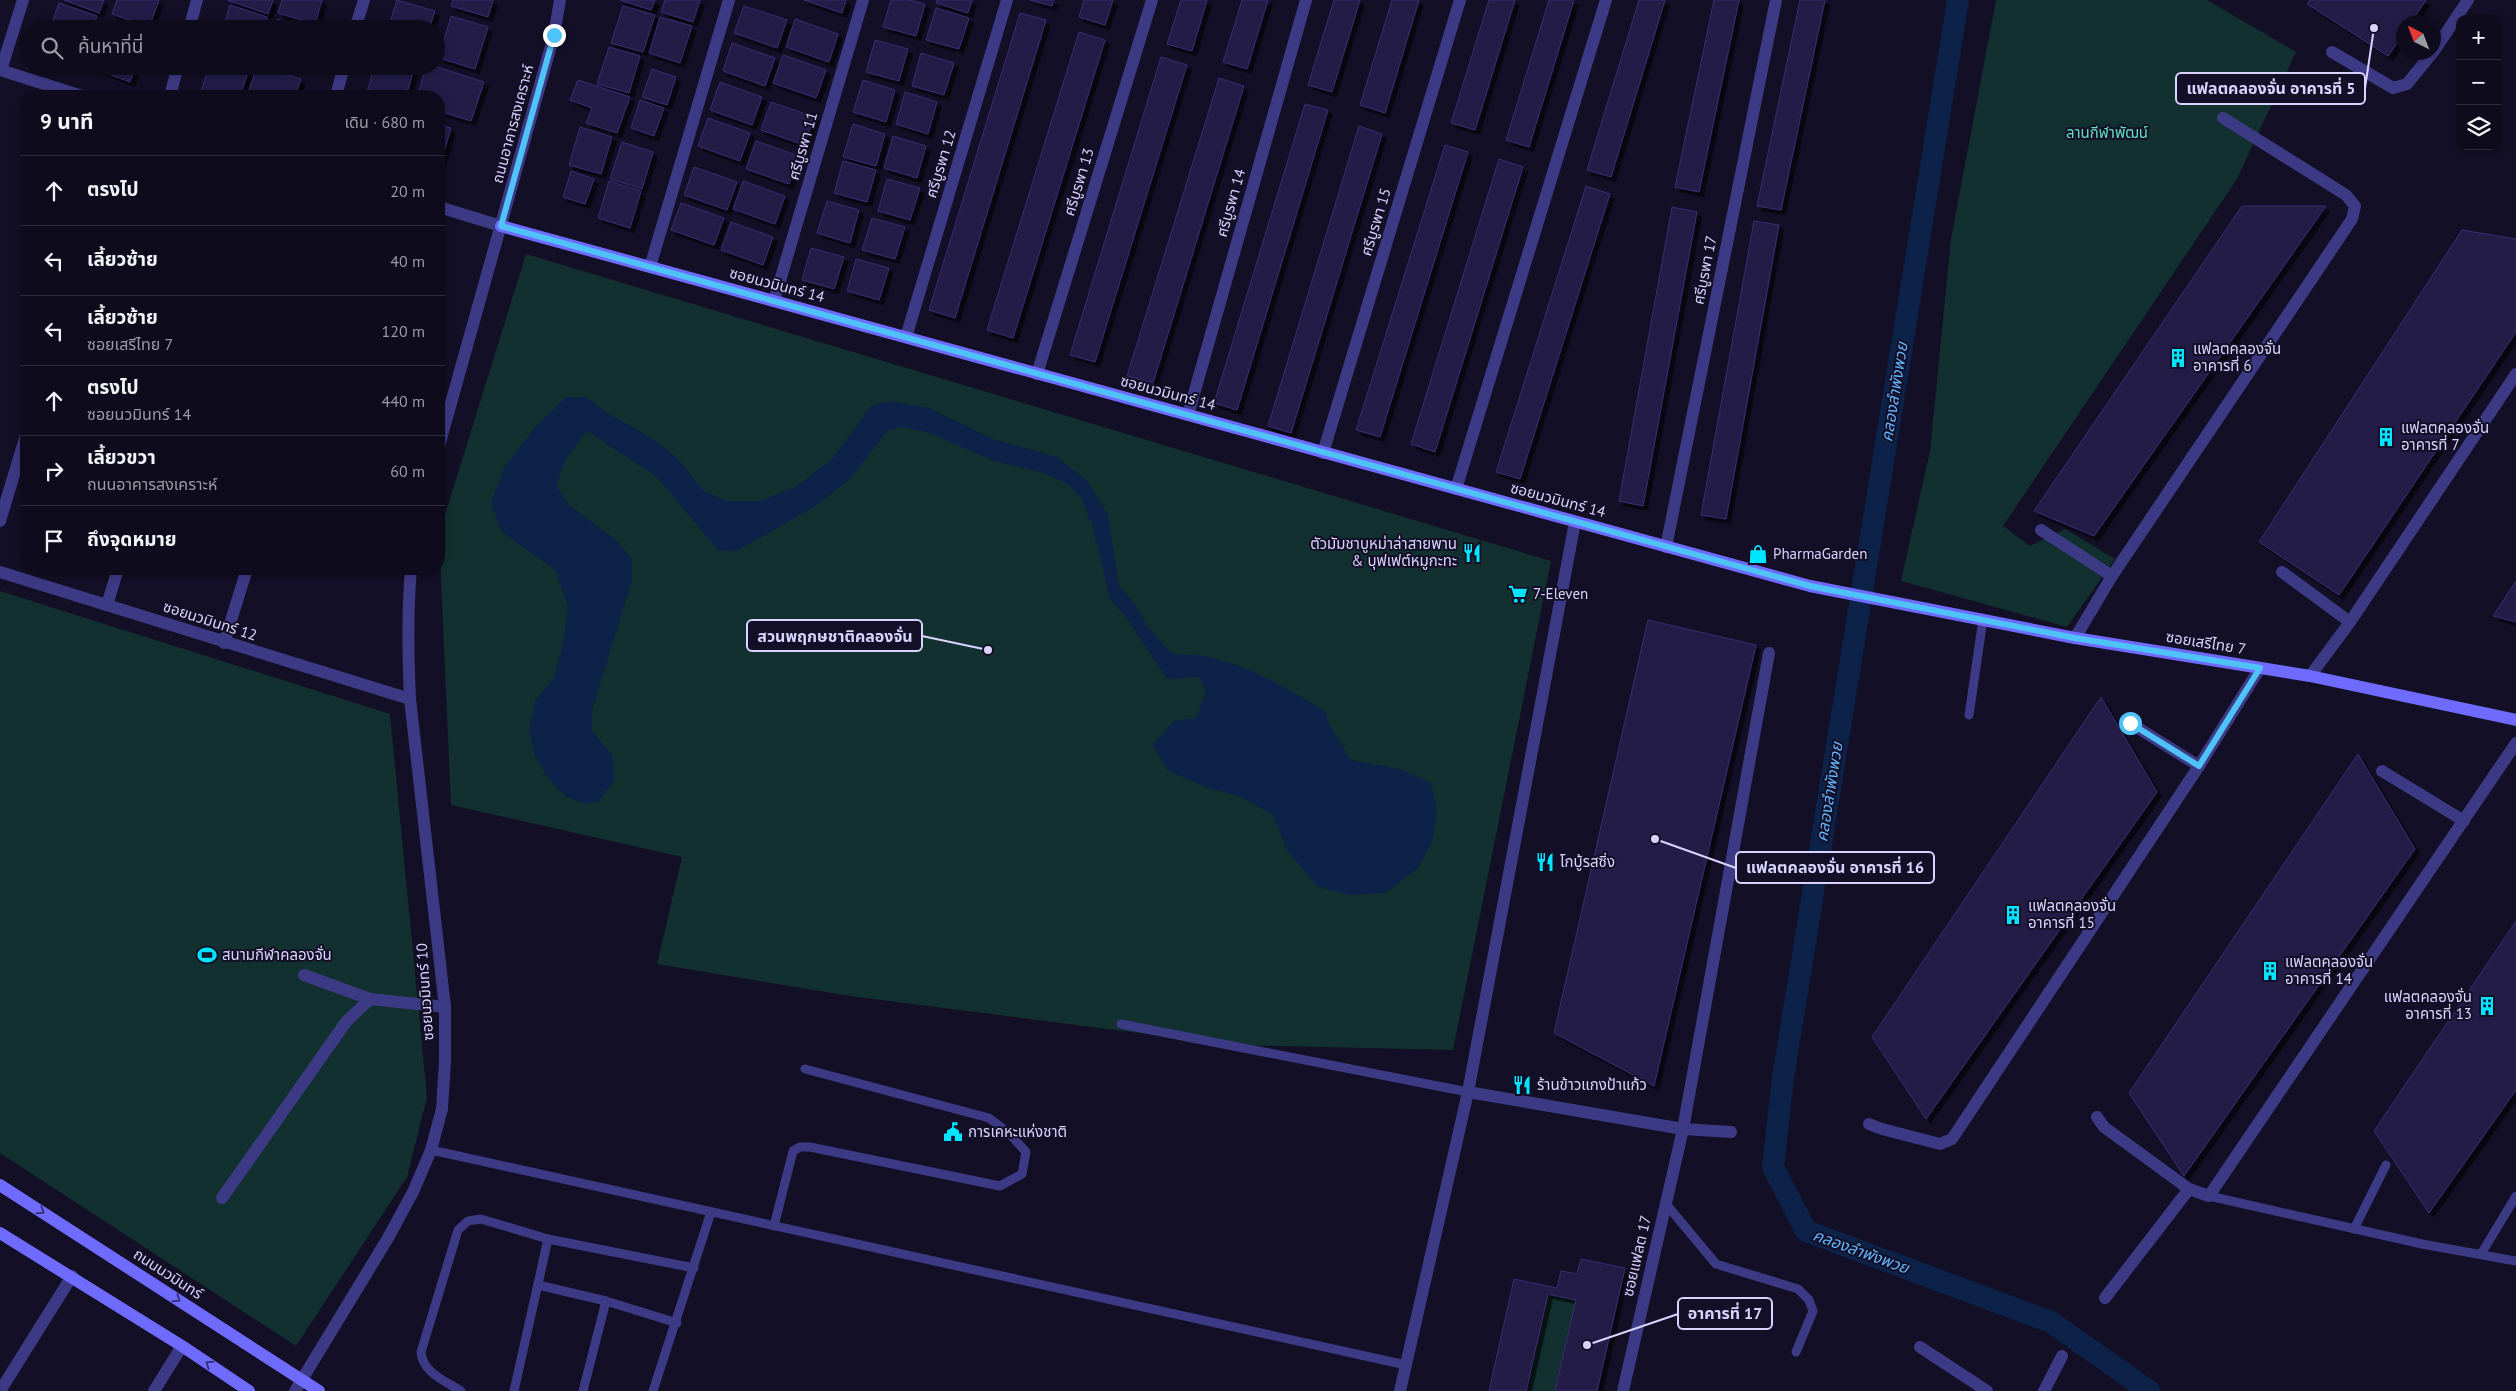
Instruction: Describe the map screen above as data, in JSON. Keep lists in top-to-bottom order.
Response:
{
  "streets": {
    "street": [
      "ถนนอาคารสงเคราะห์",
      "ศรีบูรพา 11",
      "ศรีบูรพา 12",
      "ศรีบูรพา 13",
      "ศรีบูรพา 14",
      "ศรีบูรพา 15",
      "ศรีบูรพา 17",
      "ซอยนวมินทร์ 14",
      "ซอยนวมินทร์ 12",
      "ซอยเสรีไทย 7",
      "ซอยนวมินทร์ 10",
      "ซอยแฟลต 17",
      "ถนนนวมินทร์"
    ]
  },
  "crossings": [
    ["ถนนอาคารสงเคราะห์", "ซอยนวมินทร์ 14"],
    ["ศรีบูรพา 11", "ซอยนวมินทร์ 14"],
    ["ศรีบูรพา 12", "ซอยนวมินทร์ 14"],
    ["ศรีบูรพา 13", "ซอยนวมินทร์ 14"],
    ["ศรีบูรพา 14", "ซอยนวมินทร์ 14"],
    ["ศรีบูรพา 15", "ซอยนวมินทร์ 14"],
    ["ศรีบูรพา 17", "ซอยนวมินทร์ 14"],
    ["ซอยนวมินทร์ 14", "ซอยเสรีไทย 7"],
    ["ซอยนวมินทร์ 12", "ซอยนวมินทร์ 10"],
    ["ซอยนวมินทร์ 10", "ถนนนวมินทร์"]
  ],
  "water": ["คลองลำพังพวย"],
  "parks": ["ลานกีฬาพัฒน์"],
  "places": {
    "other": [
      "แฟลตคลองจั่น อาคารที่ 5",
      "สวนพฤกษชาติคลองจั่น",
      "แฟลตคลองจั่น อาคารที่ 16",
      "อาคารที่ 17"
    ],
    "building": [
      "แฟลตคลองจั่น อาคารที่ 6",
      "แฟลตคลองจั่น อาคารที่ 7",
      "แฟลตคลองจั่น อาคารที่ 15",
      "แฟลตคลองจั่น อาคารที่ 14",
      "แฟลตคลองจั่น อาคารที่ 13"
    ],
    "restaurant": ["ตัวมัมชาบูหม่าล่าสายพาน & บุฟเฟต์หมูกะทะ", "โกบู้รสซิ่ง", "ร้านข้าวแกงป้าแก้ว"],
    "shop": ["PharmaGarden"],
    "supermarket": ["7-Eleven"],
    "sports": ["สนามกีฬาคลองจั่น"],
    "public building": ["การเคหะแห่งชาติ"]
  },
  "north": "top left",
  "page": {
    "map_buttons": ["+", "−"],
    "search": "ค้นหาที่นี่",
    "heading": ["9 นาที", "เดิน · 680 m"],
    "list": [
      ["ตรงไป", "20 m"],
      ["เลี้ยวซ้าย", "40 m"],
      ["เลี้ยวซ้าย", "ซอยเสรีไทย 7", "120 m"],
      ["ตรงไป", "ซอยนวมินทร์ 14", "440 m"],
      ["เลี้ยวขวา", "ถนนอาคารสงเคราะห์", "60 m"],
      "ถึงจุดหมาย"
    ]
  }
}
